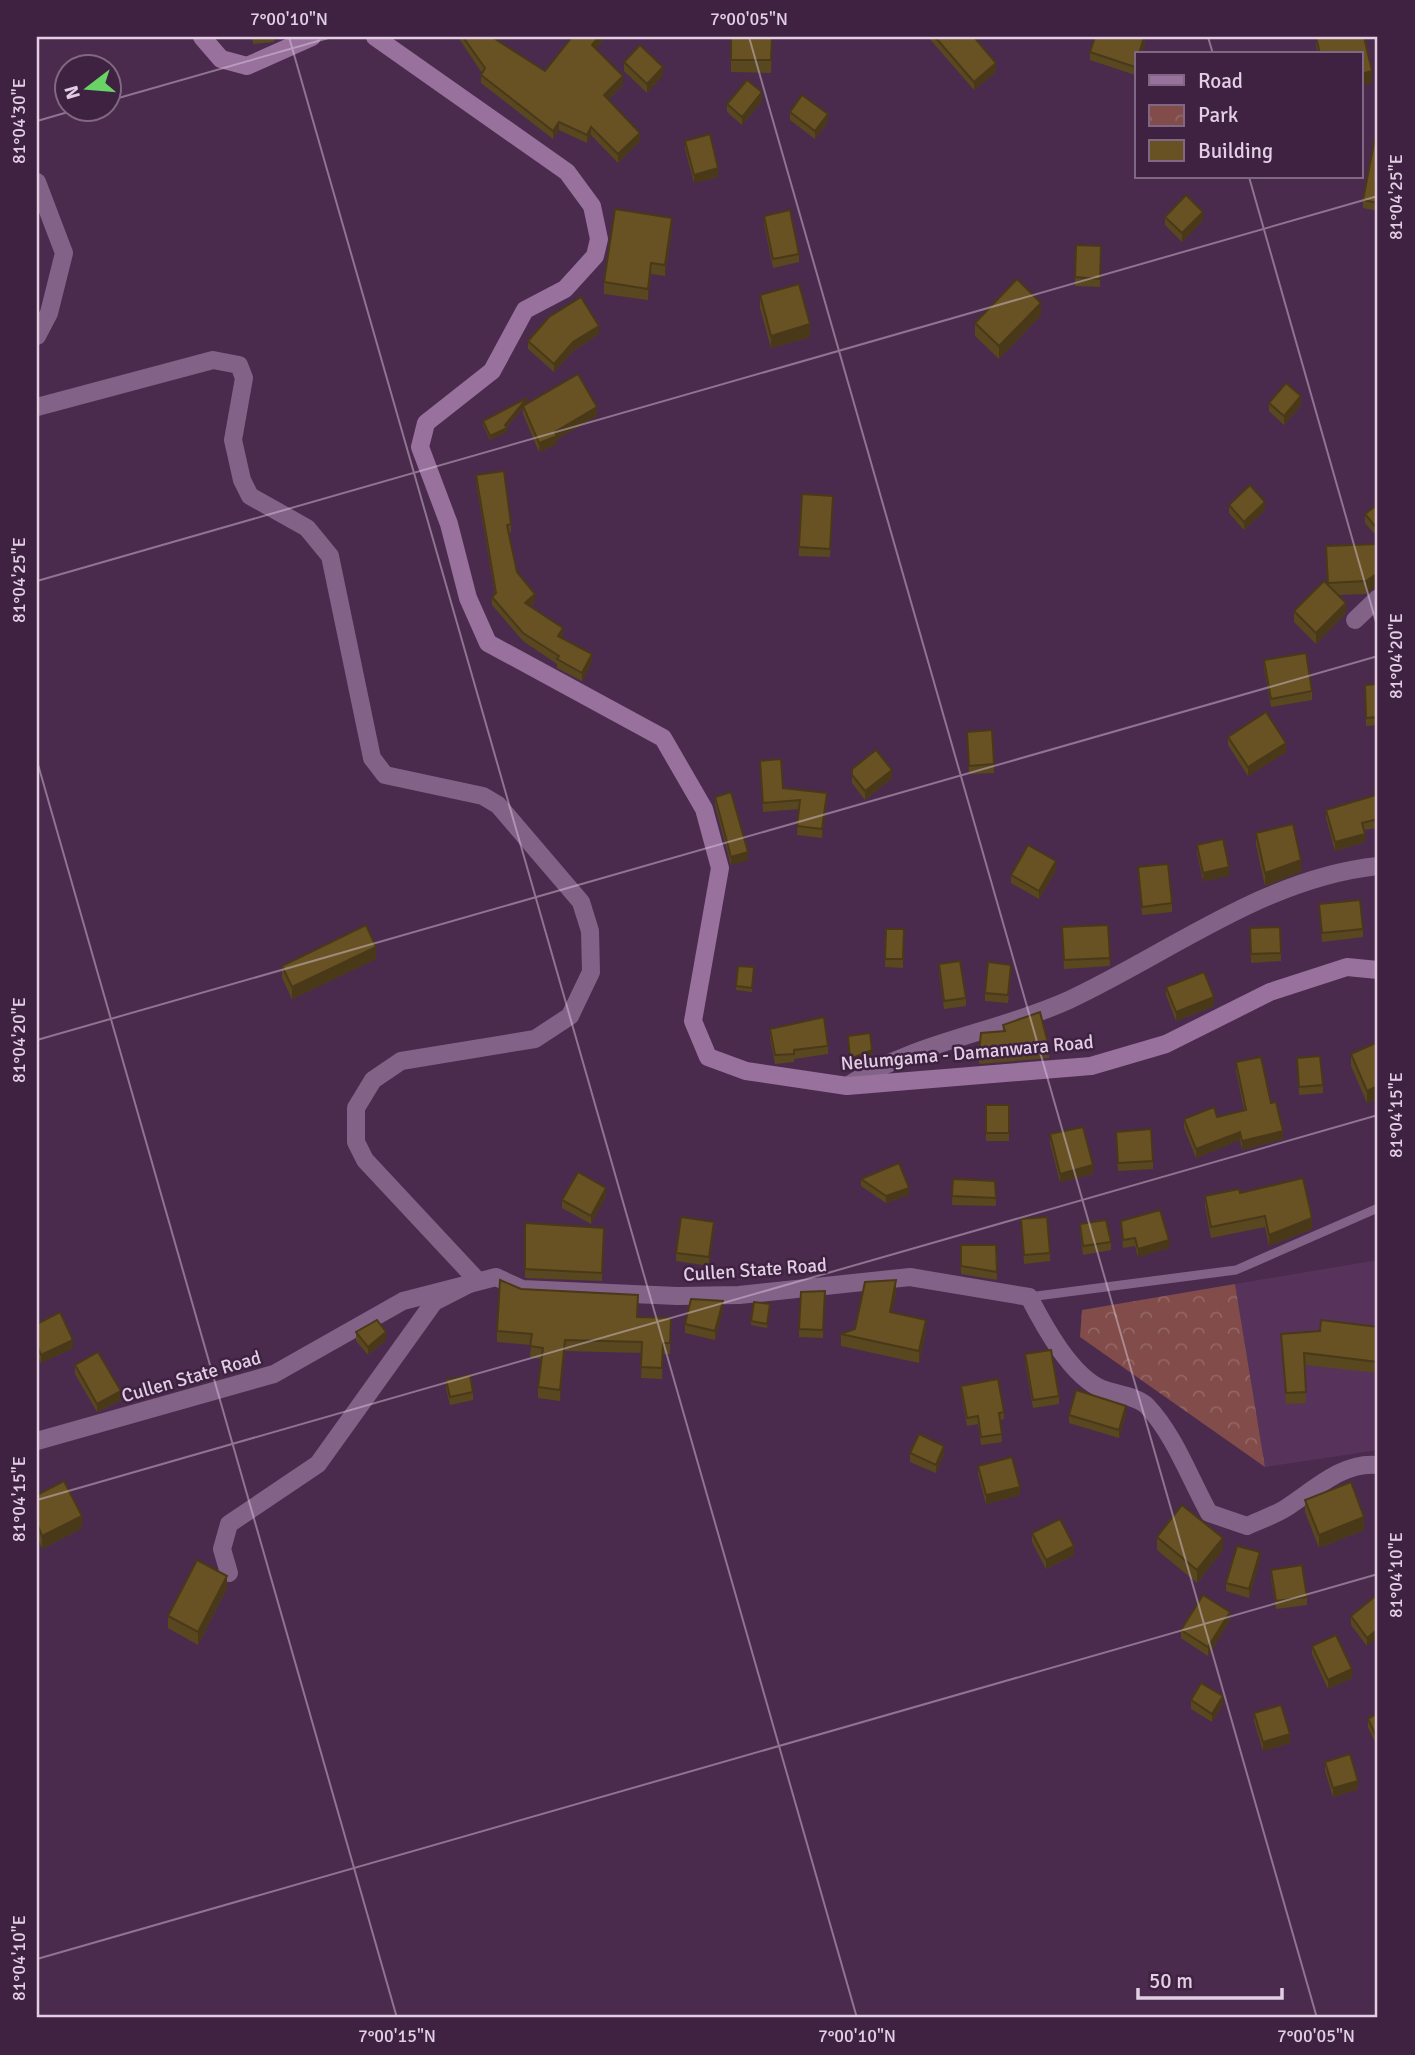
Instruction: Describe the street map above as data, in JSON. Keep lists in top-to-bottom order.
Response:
{
  "streets": {
    "street": ["Nelumgama - Damanwara Road", "Cullen State Road"]
  },
  "legend": ["Road", "Park", "Building"],
  "scale_bar": "50 m",
  "north": "left",
  "coordinates": [
    "7°00'10\"N",
    "7°00'05\"N",
    "81°04'30\"E",
    "81°04'25\"E",
    "81°04'20\"E",
    "81°04'15\"E",
    "81°04'10\"E",
    "7°00'15\"N"
  ]
}
